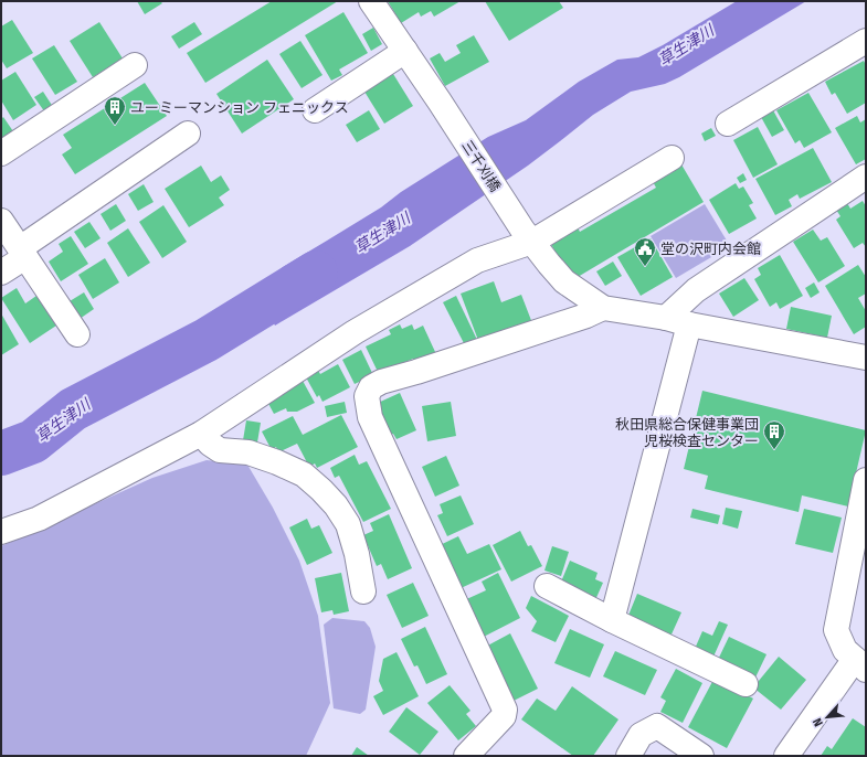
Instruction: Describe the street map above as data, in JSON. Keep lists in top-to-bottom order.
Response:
{
  "streets": {
    "street": ["三千刈橋"]
  },
  "water": ["草生津川"],
  "places": {
    "building": ["ユーミーマンション フェニックス", "秋田県総合保健事業団 児桜検査センター"],
    "public building": ["堂の沢町内会館"]
  },
  "north": "bottom left"
}
